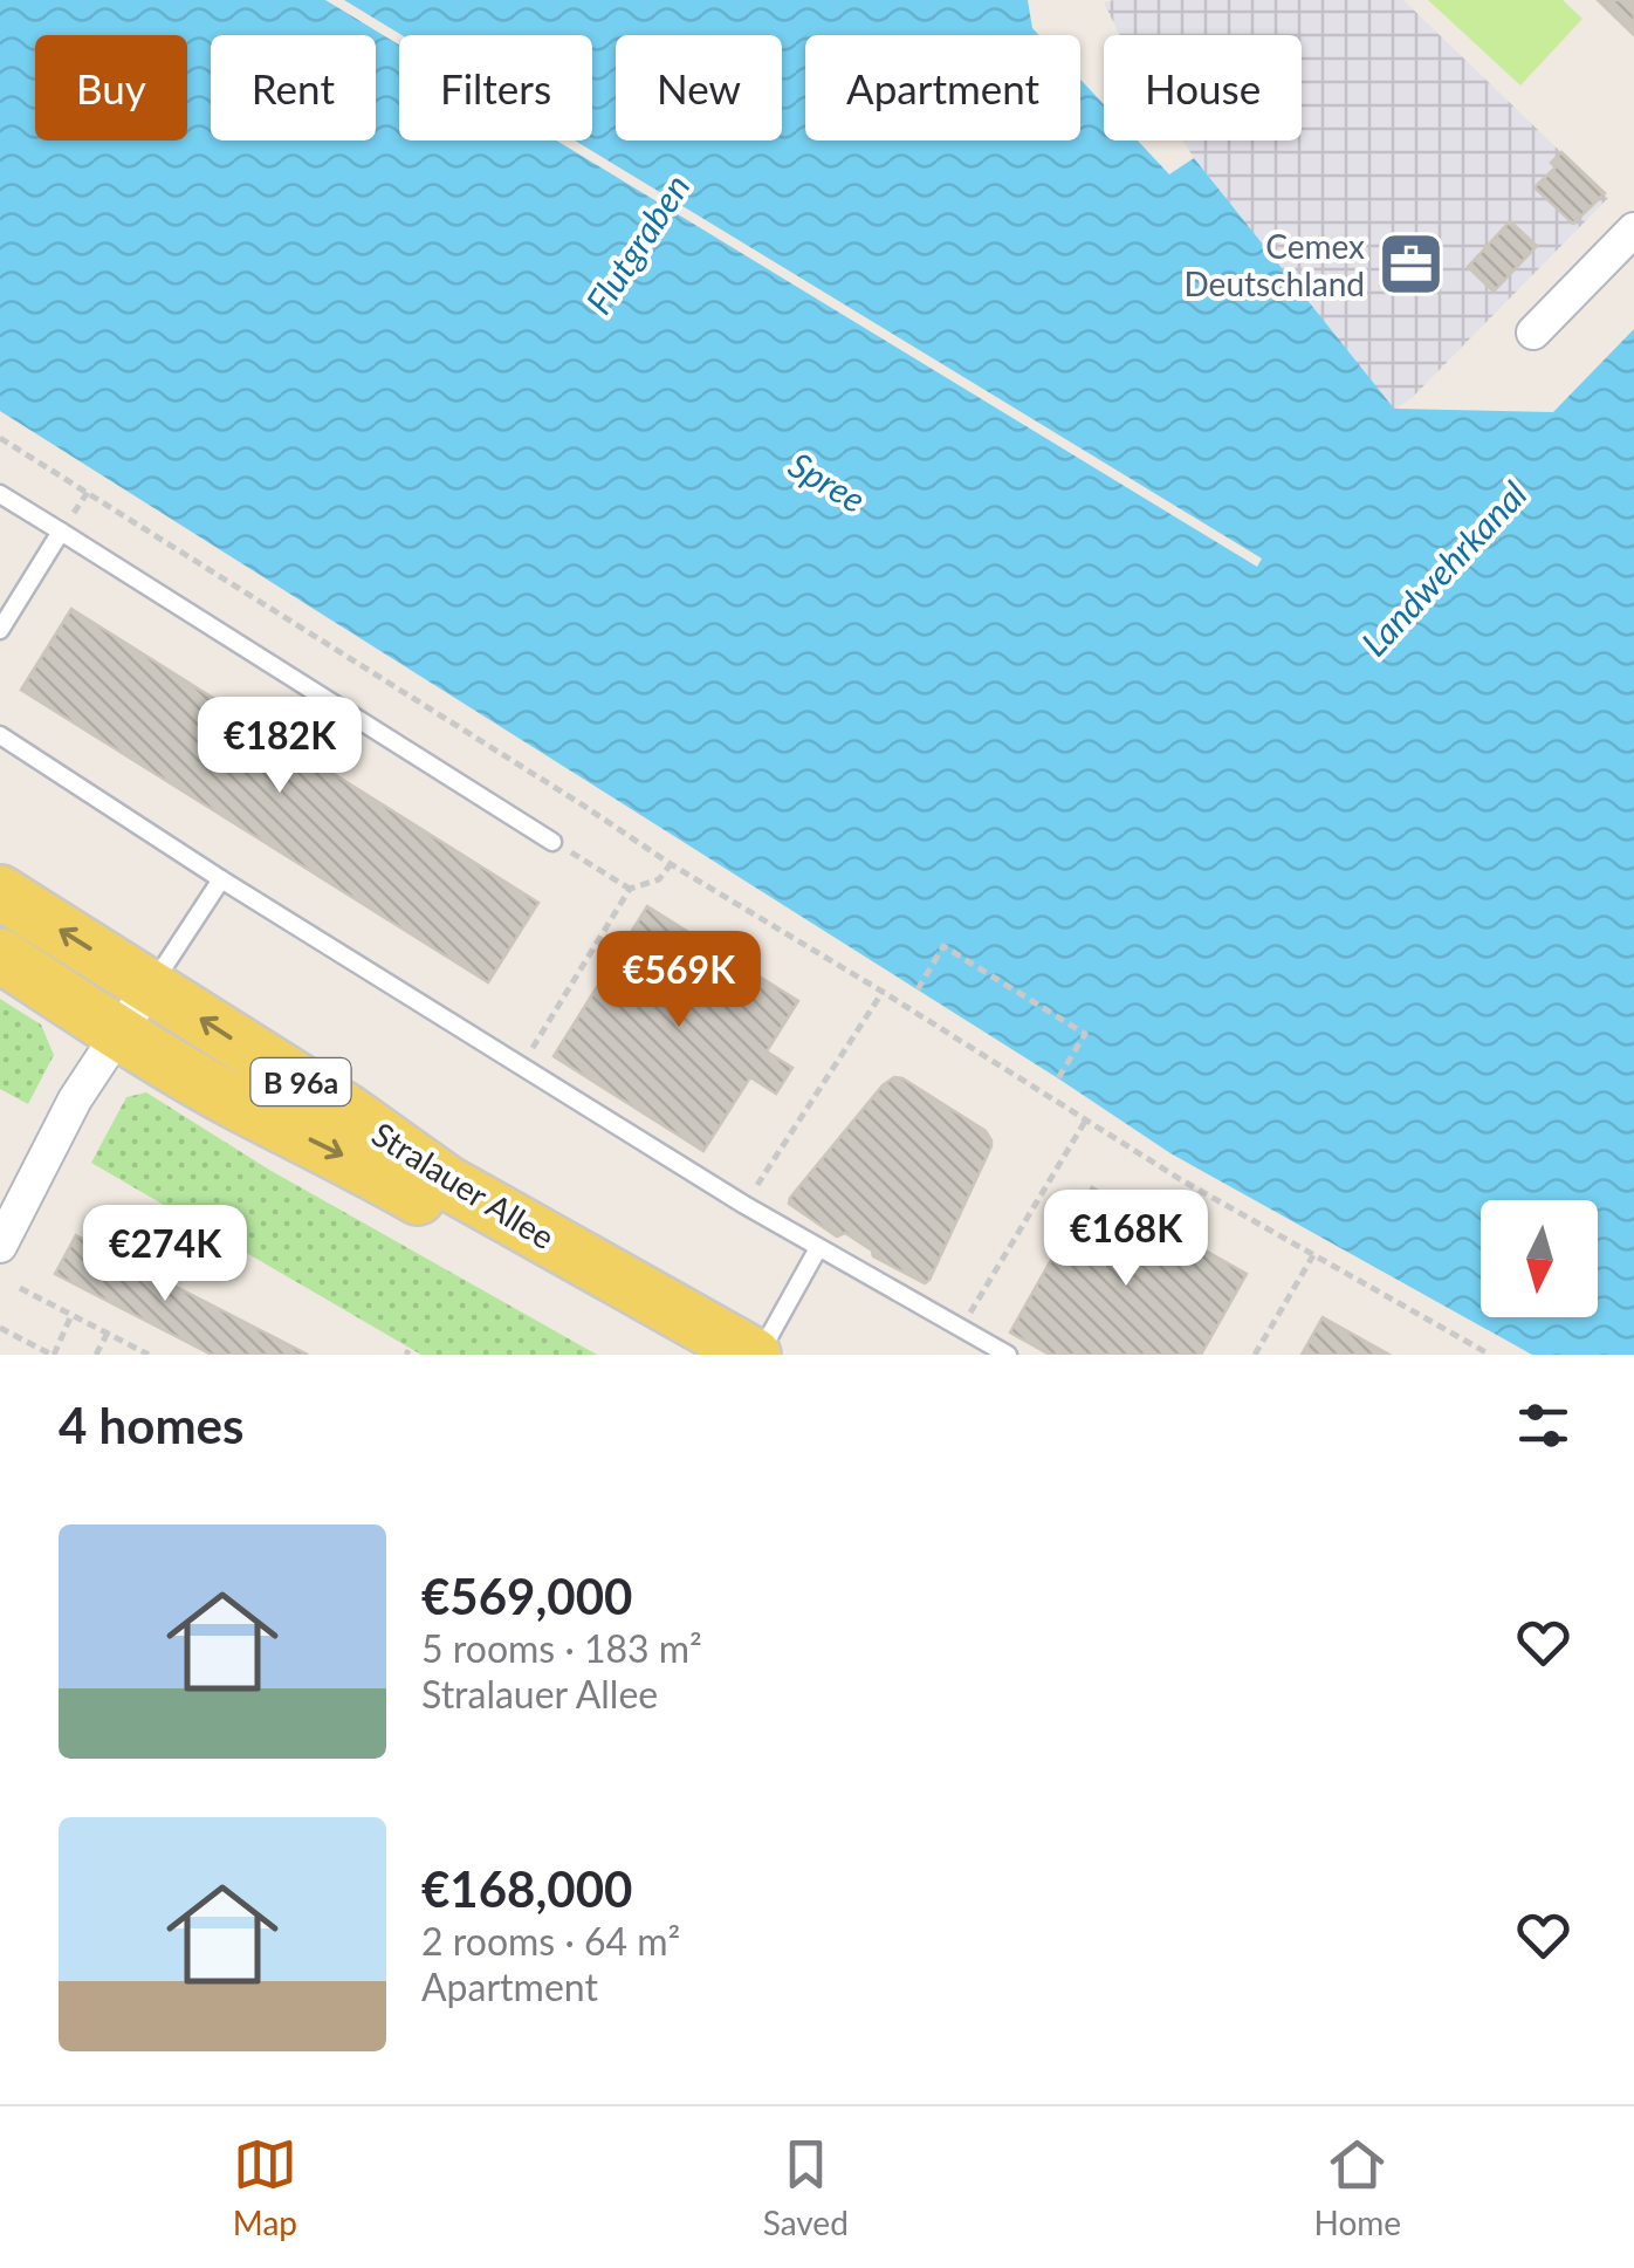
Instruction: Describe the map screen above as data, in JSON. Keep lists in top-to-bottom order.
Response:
{
  "streets": {
    "main road": ["B 96a", "Stralauer Allee"]
  },
  "water": ["Flutgraben", "Spree", "Landwehrkanal"],
  "places": {
    "office": ["Cemex Deutschland"]
  },
  "north": "bottom",
  "page": {
    "chip": [
      "Buy",
      "Rent",
      "Filters",
      "New",
      "Apartment",
      "House"
    ],
    "price": [
      "€182K",
      "€569K",
      "€168K",
      "€274K"
    ],
    "heading": "4 homes",
    "list": [
      {
        "name": "€569,000",
        "note": "5 rooms · 183 m² · Stralauer Allee"
      },
      {
        "name": "€168,000",
        "note": "2 rooms · 64 m² · Apartment"
      }
    ],
    "tabs": ["Map", "Saved", "Home"]
  }
}
